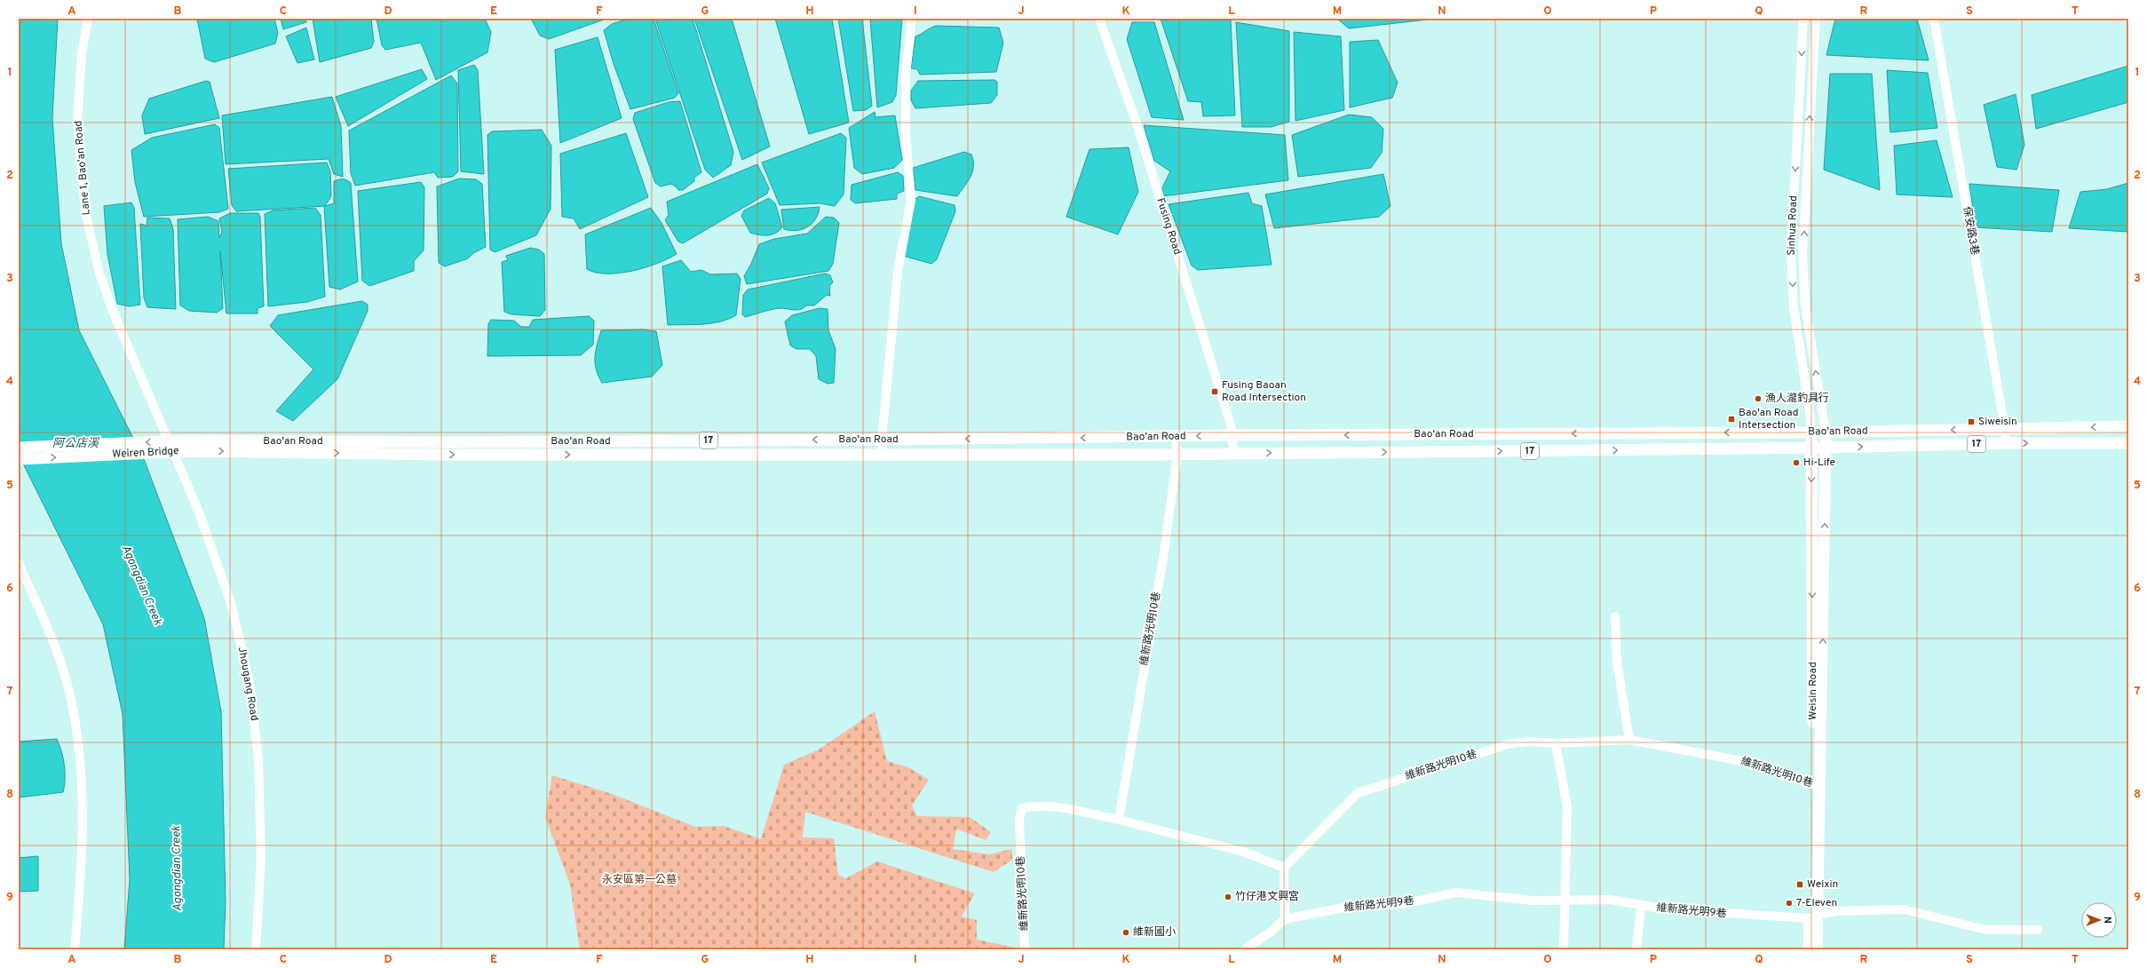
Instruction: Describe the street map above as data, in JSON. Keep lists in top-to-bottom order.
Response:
{
  "streets": {
    "main road": [
      "Bao'an Road",
      "17",
      "Weiren Bridge",
      "Weisin Road"
    ],
    "street": [
      "Lane 1, Bao'an Road",
      "Sinhua Road",
      "Fusing Road",
      "保安路3巷",
      "維新路光明10巷",
      "Jhougang Road",
      "維新路光明9巷"
    ]
  },
  "crossings": [
    ["Lane 1, Bao'an Road", "Jhougang Road"],
    ["Sinhua Road", "Bao'an Road"],
    ["Sinhua Road", "Weisin Road"],
    ["Fusing Road", "Bao'an Road"],
    ["保安路3巷", "Bao'an Road"],
    ["Bao'an Road", "Weiren Bridge"],
    ["Bao'an Road", "維新路光明10巷"],
    ["Bao'an Road", "Weisin Road"],
    ["維新路光明10巷", "Weisin Road"],
    ["Weisin Road", "維新路光明9巷"]
  ],
  "water": ["阿公店溪", "Agongdian Creek"],
  "parks": ["永安區第一公墓"],
  "places": {
    "transit": [
      "Fusing Baoan Road Intersection",
      "Bao'an Road Intersection",
      "Siweisin",
      "Weixin"
    ],
    "other": [
      "漁人瀧釣具行",
      "Hi-Life",
      "竹仔港文興宮",
      "7-Eleven",
      "維新國小"
    ]
  },
  "north": "right",
  "grid": {
    "columns": [
      "A",
      "B",
      "C",
      "D",
      "E",
      "F",
      "G",
      "H",
      "I",
      "J",
      "K",
      "L",
      "M",
      "N",
      "O",
      "P",
      "Q",
      "R",
      "S",
      "T"
    ],
    "rows": [
      "1",
      "2",
      "3",
      "4",
      "5",
      "6",
      "7",
      "8",
      "9"
    ]
  }
}
